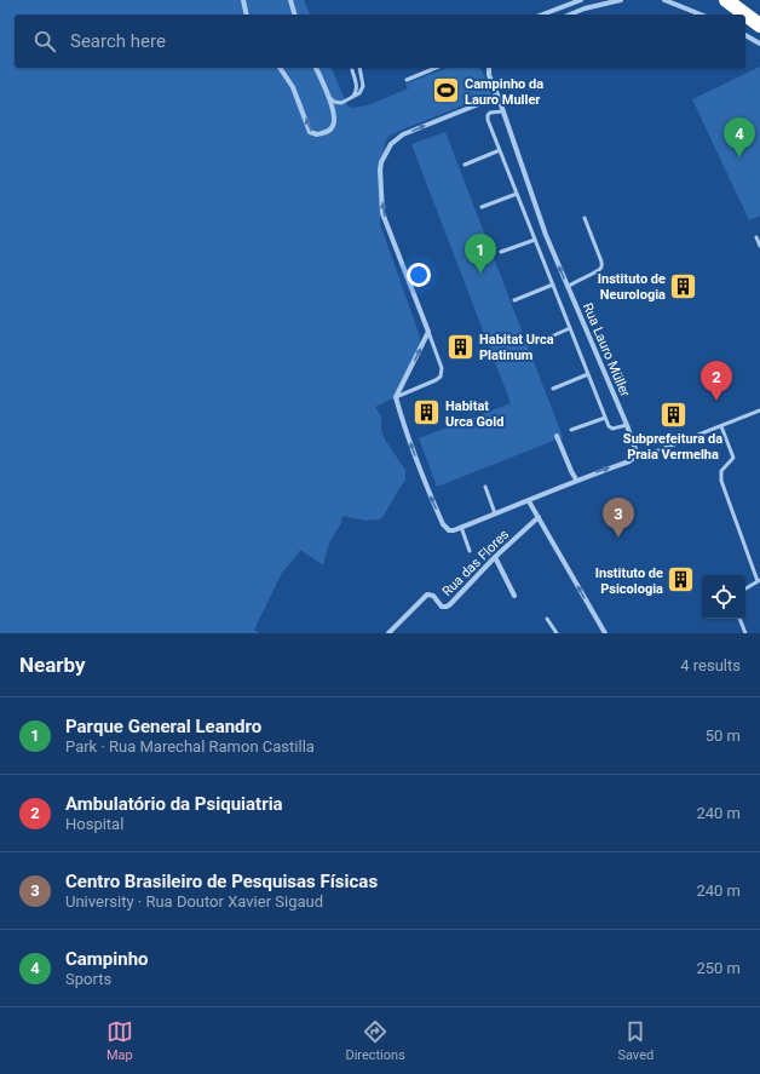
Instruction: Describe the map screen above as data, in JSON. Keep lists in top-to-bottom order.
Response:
{
  "streets": {
    "street": ["Rua Lauro Müller", "Rua das Flores"]
  },
  "one_way": ["Rua Lauro Müller"],
  "places": {
    "sports": ["Campinho da Lauro Muller"],
    "building": [
      "Instituto de Neurologia",
      "Habitat Urca Platinum",
      "Habitat Urca Gold",
      "Subprefeitura da Praia Vermelha",
      "Instituto de Psicologia"
    ]
  },
  "page": {
    "search": "Search here",
    "pins": [
      "4",
      "1",
      "2",
      "3"
    ],
    "heading": ["Nearby", "4 results"],
    "list": [
      {
        "mark": "1",
        "name": "Parque General Leandro",
        "note": "Park · Rua Marechal Ramon Castilla",
        "value": "50 m"
      },
      {
        "mark": "2",
        "name": "Ambulatório da Psiquiatria",
        "note": "Hospital",
        "value": "240 m"
      },
      {
        "mark": "3",
        "name": "Centro Brasileiro de Pesquisas Físicas",
        "note": "University · Rua Doutor Xavier Sigaud",
        "value": "240 m"
      },
      {
        "mark": "4",
        "name": "Campinho",
        "note": "Sports",
        "value": "250 m"
      }
    ],
    "nav": ["Map", "Directions", "Saved"]
  }
}
